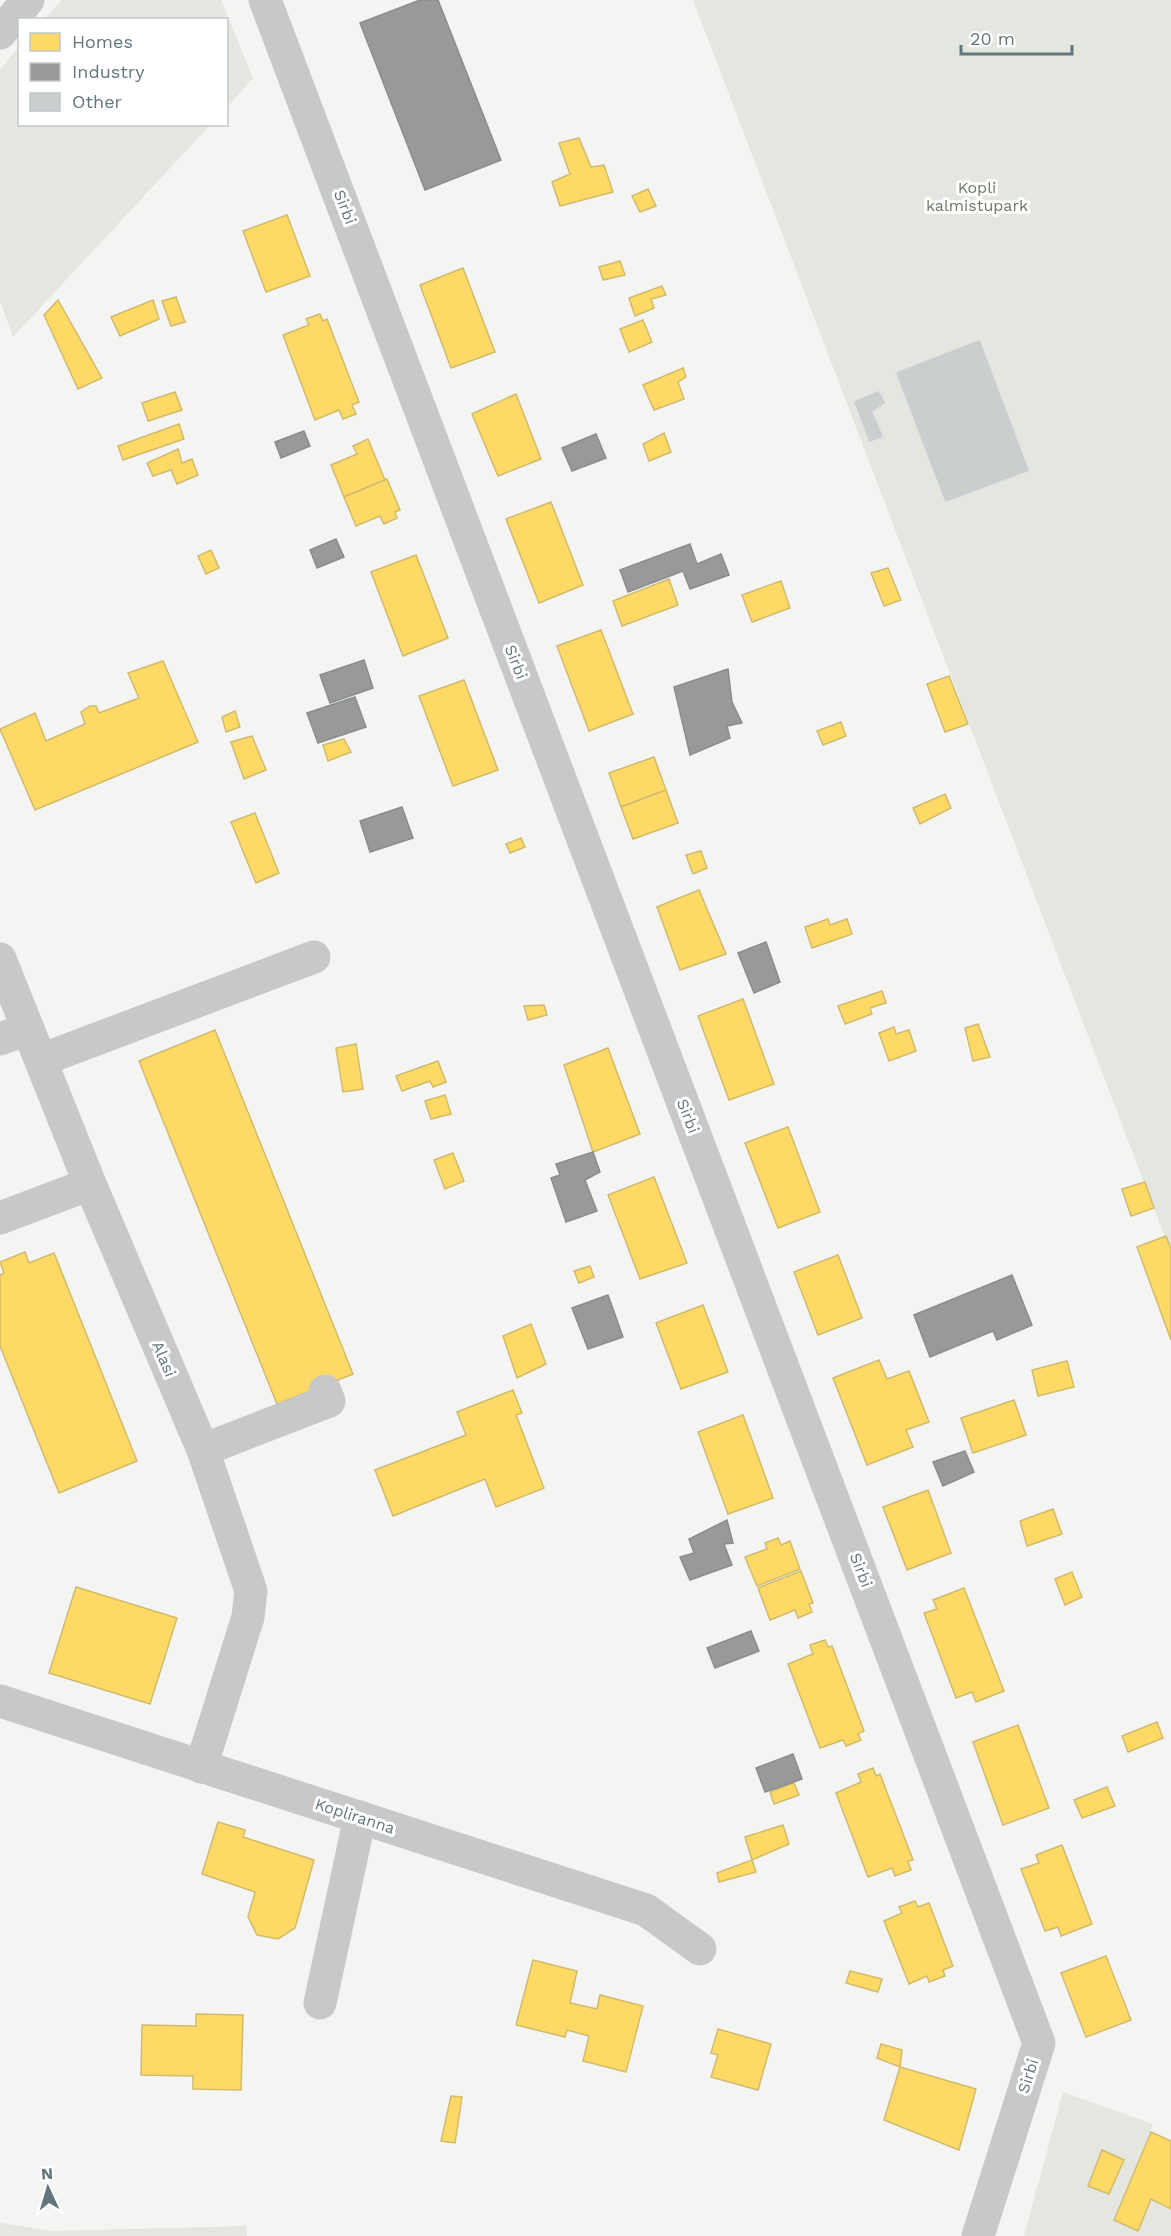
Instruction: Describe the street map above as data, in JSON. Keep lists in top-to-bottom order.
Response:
{
  "streets": {
    "street": ["Sirbi", "Alasi", "Kopliranna"]
  },
  "crossings": [
    ["Alasi", "Kopliranna"]
  ],
  "parks": ["Kopli kalmistupark"],
  "legend": ["Homes", "Industry", "Other"],
  "scale_bar": "20 m",
  "north": "top"
}
